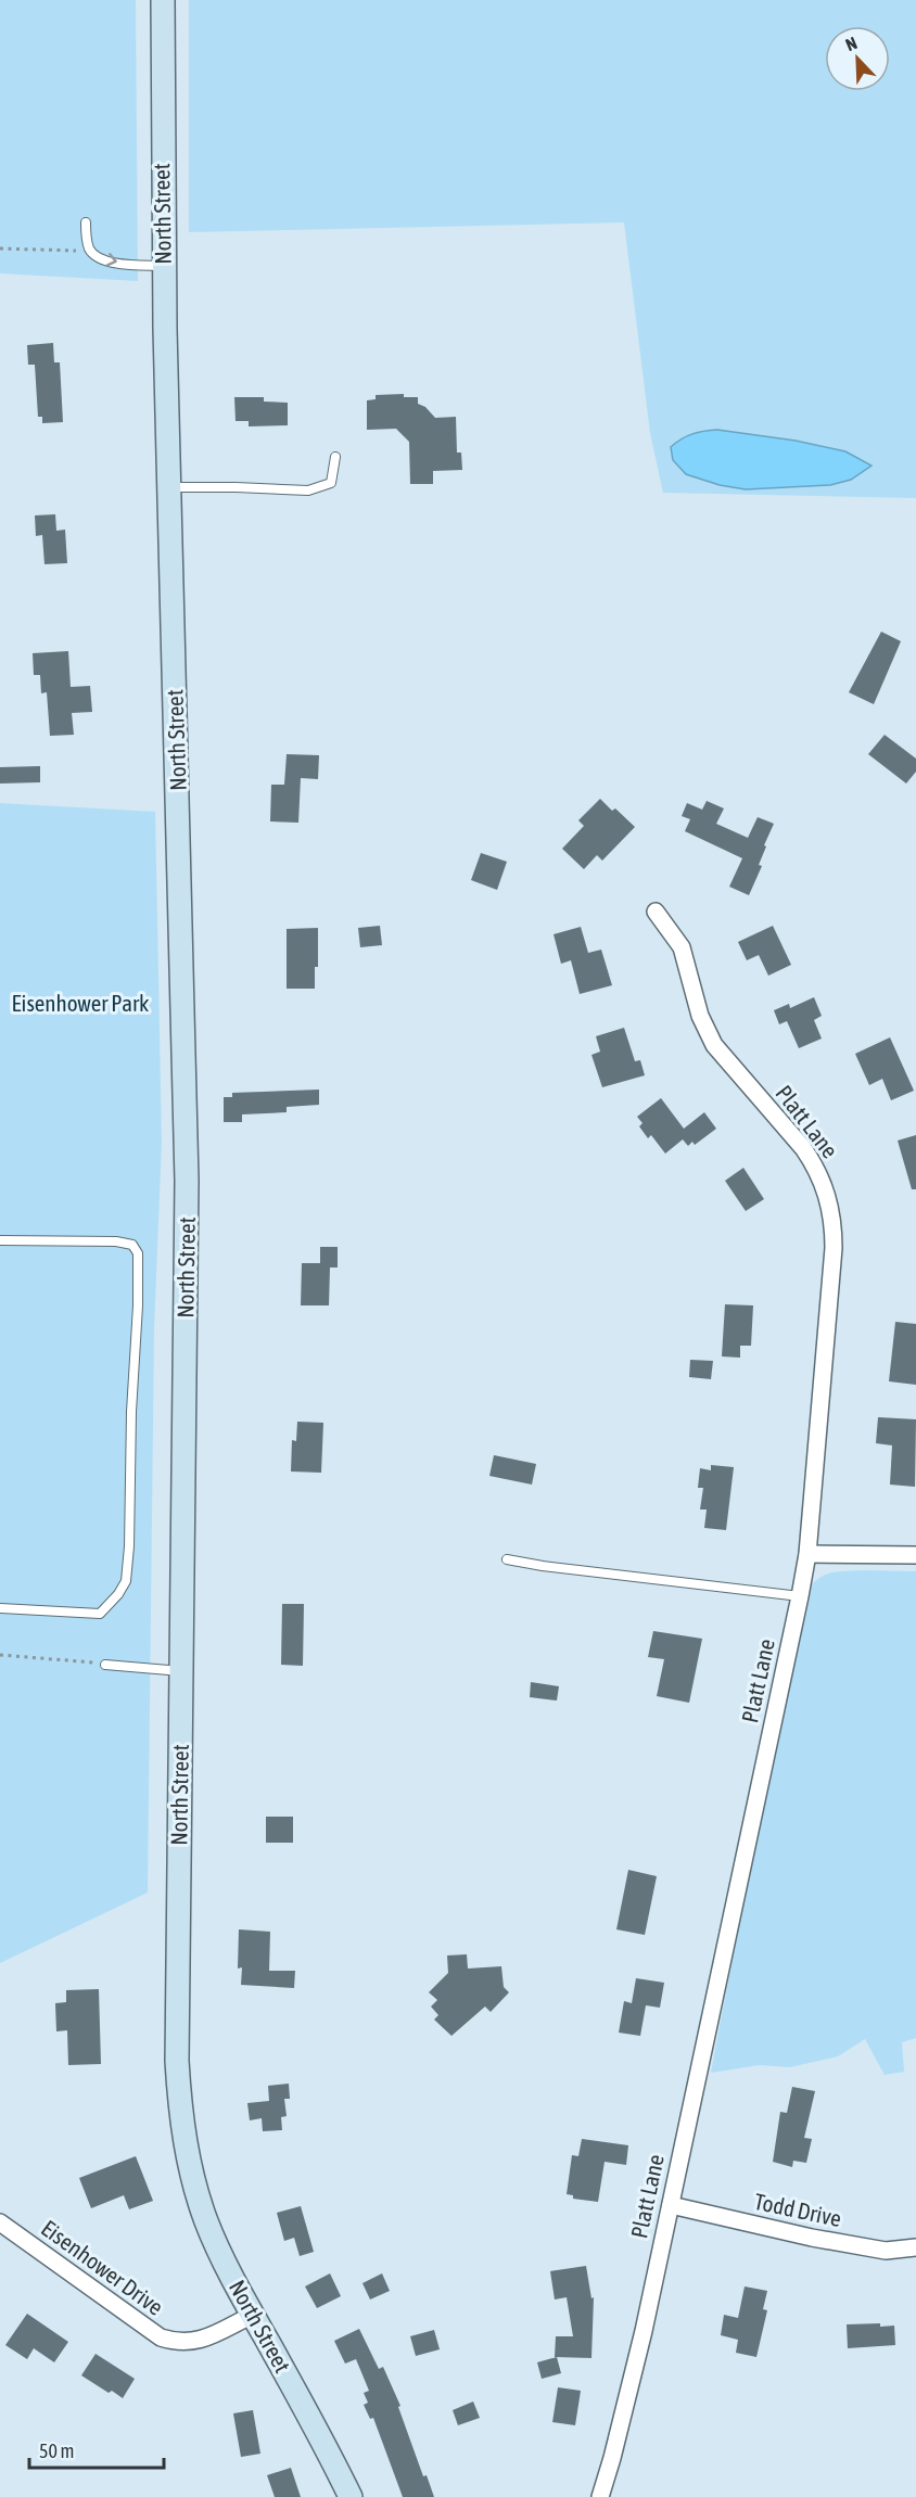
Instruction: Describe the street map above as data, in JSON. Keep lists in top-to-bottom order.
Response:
{
  "streets": {
    "main road": ["North Street"],
    "street": ["Platt Lane", "Todd Drive", "Eisenhower Drive"]
  },
  "crossings": [
    ["North Street", "Eisenhower Drive"],
    ["Platt Lane", "Todd Drive"]
  ],
  "parks": ["Eisenhower Park"],
  "scale_bar": "50 m",
  "north": "top left"
}
